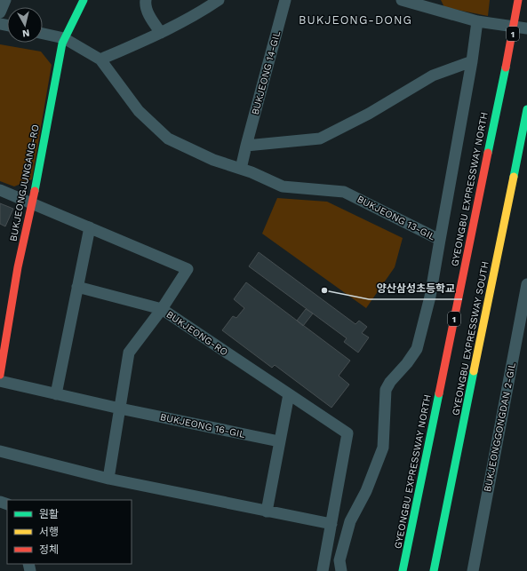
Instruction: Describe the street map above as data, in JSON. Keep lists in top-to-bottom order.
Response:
{
  "streets": {
    "main road": [
      "1",
      "BUKJEONGJUNGANG-RO",
      "GYEONGBU EXPRESSWAY NORTH",
      "GYEONGBU EXPRESSWAY SOUTH"
    ],
    "street": [
      "BUKJEONG 14-GIL",
      "BUKJEONG 13-GIL",
      "BUKJEONG-RO",
      "BUKJEONG 16-GIL",
      "BUKJEONGGONGDAN 2-GIL"
    ]
  },
  "crossings": [
    ["BUKJEONGJUNGANG-RO", "BUKJEONG 13-GIL"],
    ["BUKJEONGJUNGANG-RO", "BUKJEONG-RO"]
  ],
  "districts": ["BUKJEONG-DONG"],
  "places": ["양산삼성초등학교"],
  "legend": ["원활", "서행", "정체"],
  "north": "bottom"
}
